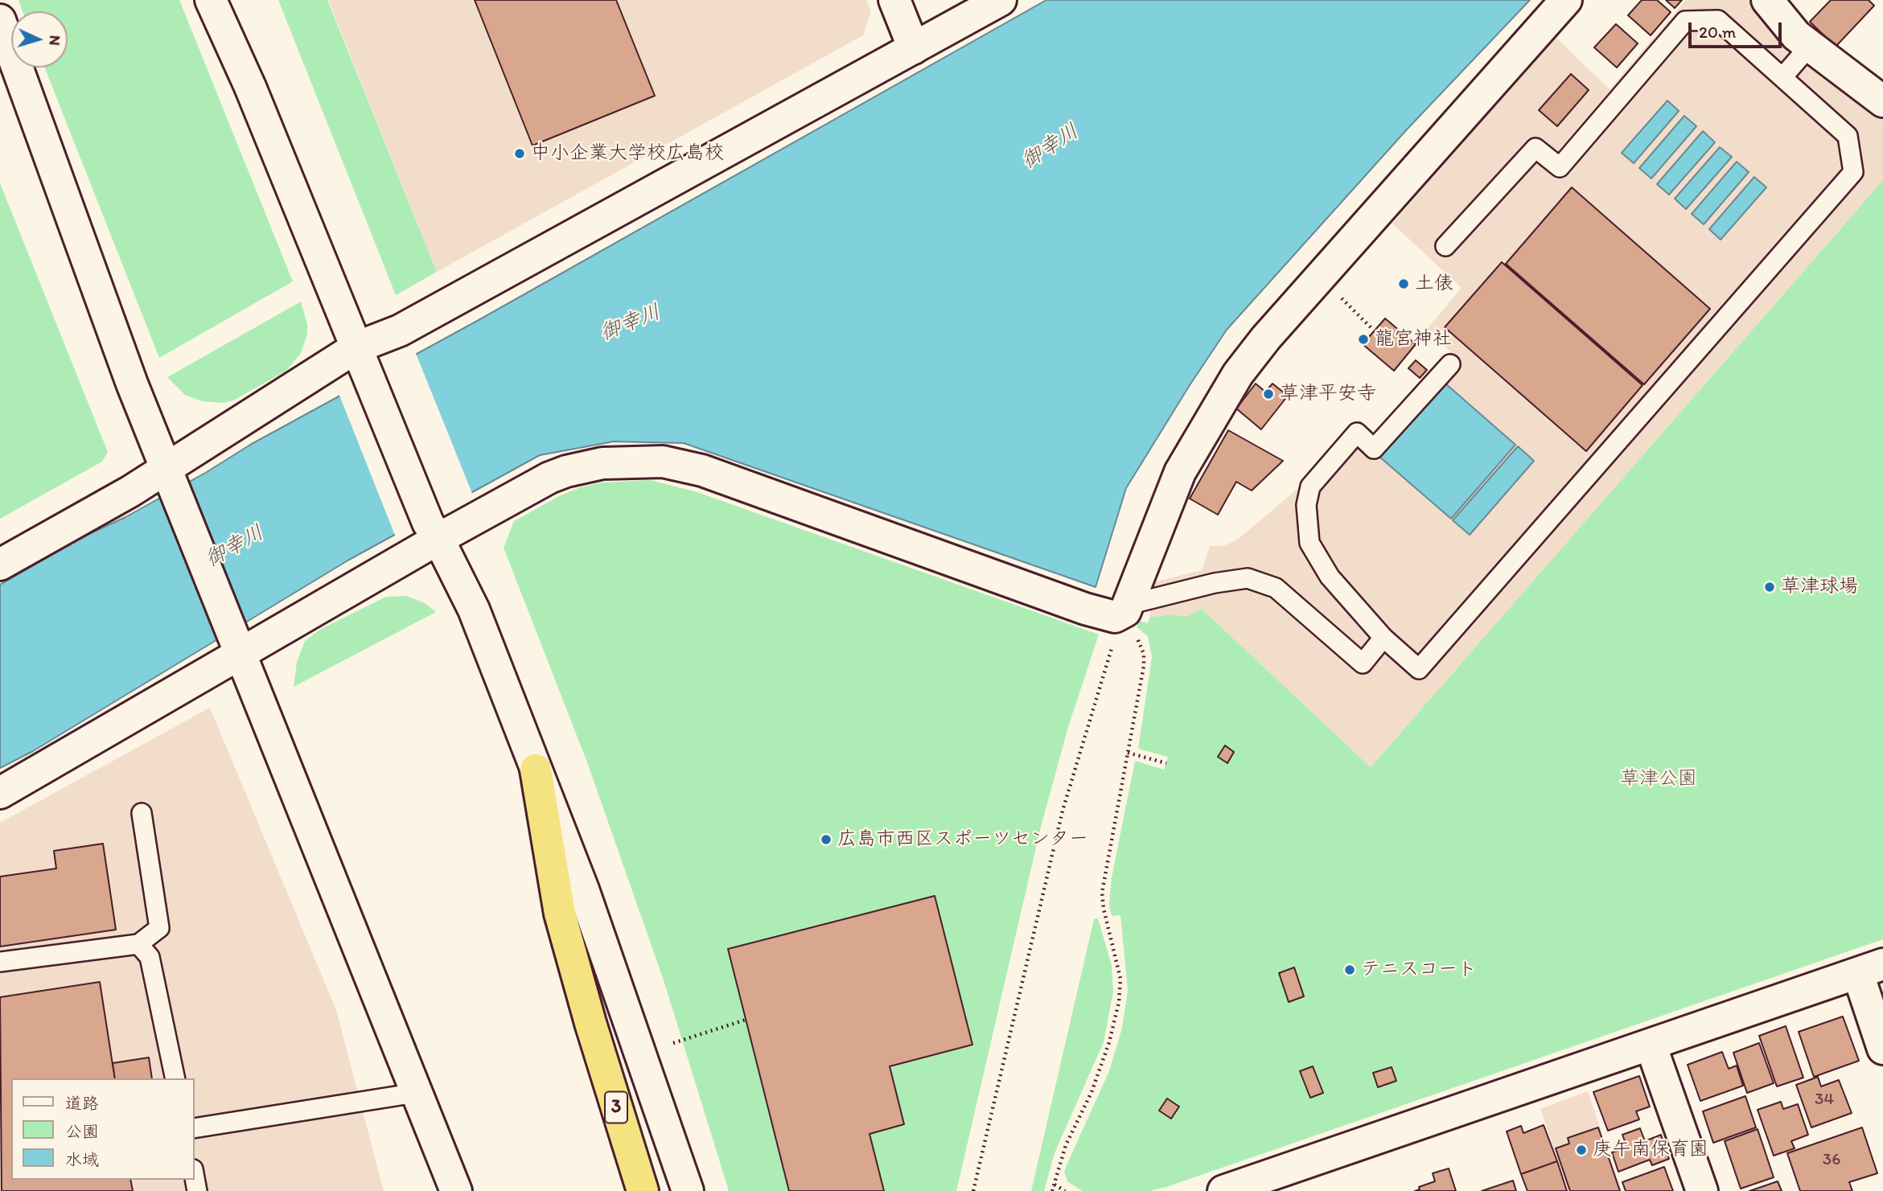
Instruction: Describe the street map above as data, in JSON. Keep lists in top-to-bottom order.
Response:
{
  "streets": {
    "highway": ["3"]
  },
  "water": ["御幸川"],
  "parks": ["草津公園"],
  "places": [
    "中小企業大学校広島校",
    "土俵",
    "龍宮神社",
    "草津平安寺",
    "草津球場",
    "広島市西区スポーツセンター",
    "テニスコート",
    "庚午南保育園"
  ],
  "house_numbers": ["34", "36"],
  "legend": ["道路", "公園", "水域"],
  "scale_bar": "20 m",
  "north": "right"
}
